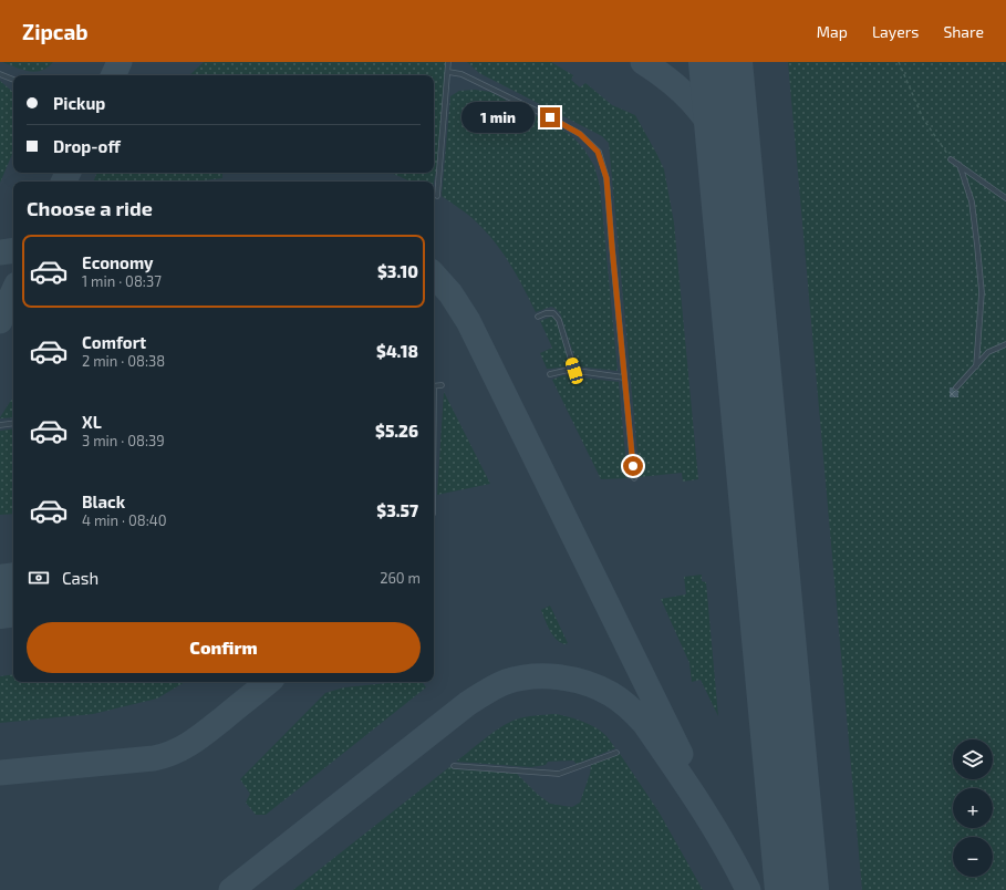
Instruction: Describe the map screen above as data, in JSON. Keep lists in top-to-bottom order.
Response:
{
  "page": {
    "header": "Zipcab",
    "nav": ["Map", "Layers", "Share"],
    "banner": ["Pickup", "Drop-off"],
    "bubble": "1 min",
    "heading": "Choose a ride",
    "list": [
      {
        "name": "Economy",
        "note": "1 min · 08:37",
        "value": "$3.10"
      },
      {
        "name": "Comfort",
        "note": "2 min · 08:38",
        "value": "$4.18"
      },
      {
        "name": "XL",
        "note": "3 min · 08:39",
        "value": "$5.26"
      },
      {
        "name": "Black",
        "note": "4 min · 08:40",
        "value": "$3.57"
      }
    ],
    "pay": ["Cash", "260 m"],
    "buttons": "Confirm",
    "map_buttons": ["+", "−"]
  }
}
